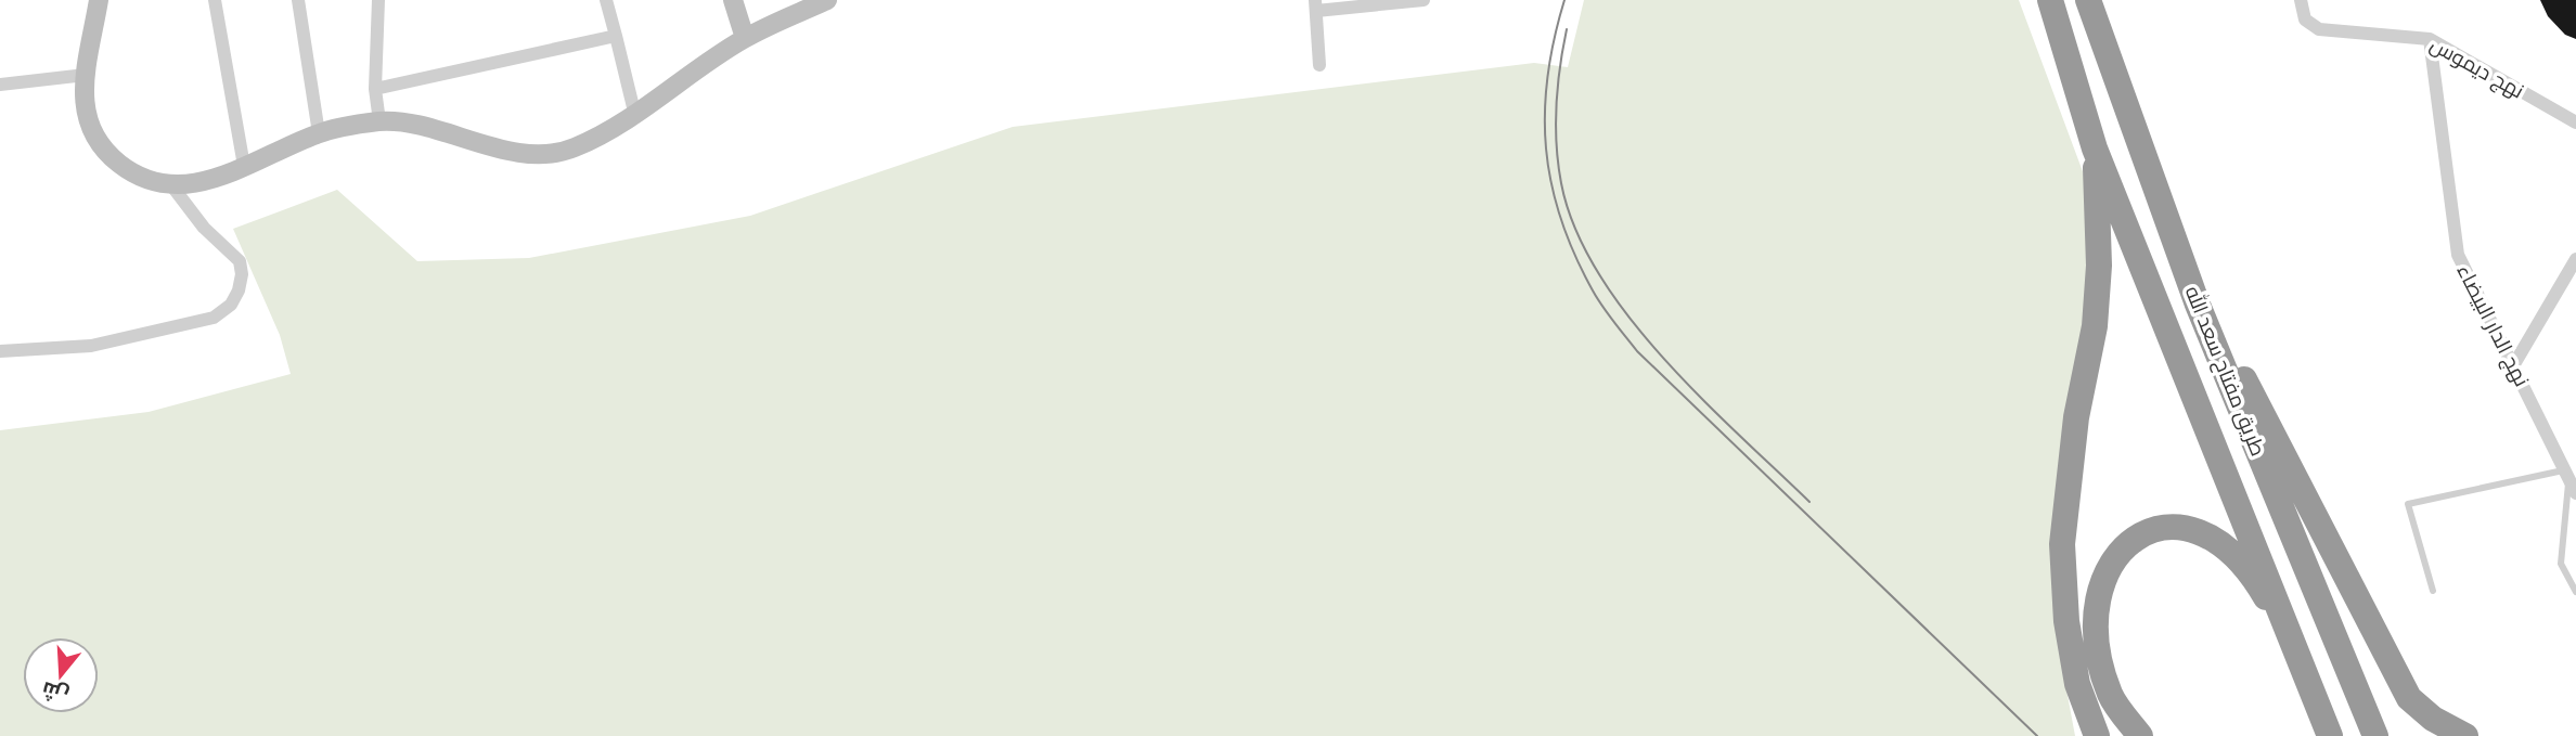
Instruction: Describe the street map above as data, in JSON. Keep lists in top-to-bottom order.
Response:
{
  "streets": {
    "highway": ["طريق مفتاح سعد الله"],
    "street": ["نهج ديموس", "نهج الدار البيضاء"]
  },
  "crossings": [
    ["نهج ديموس", "نهج الدار البيضاء"]
  ],
  "north": "bottom"
}
